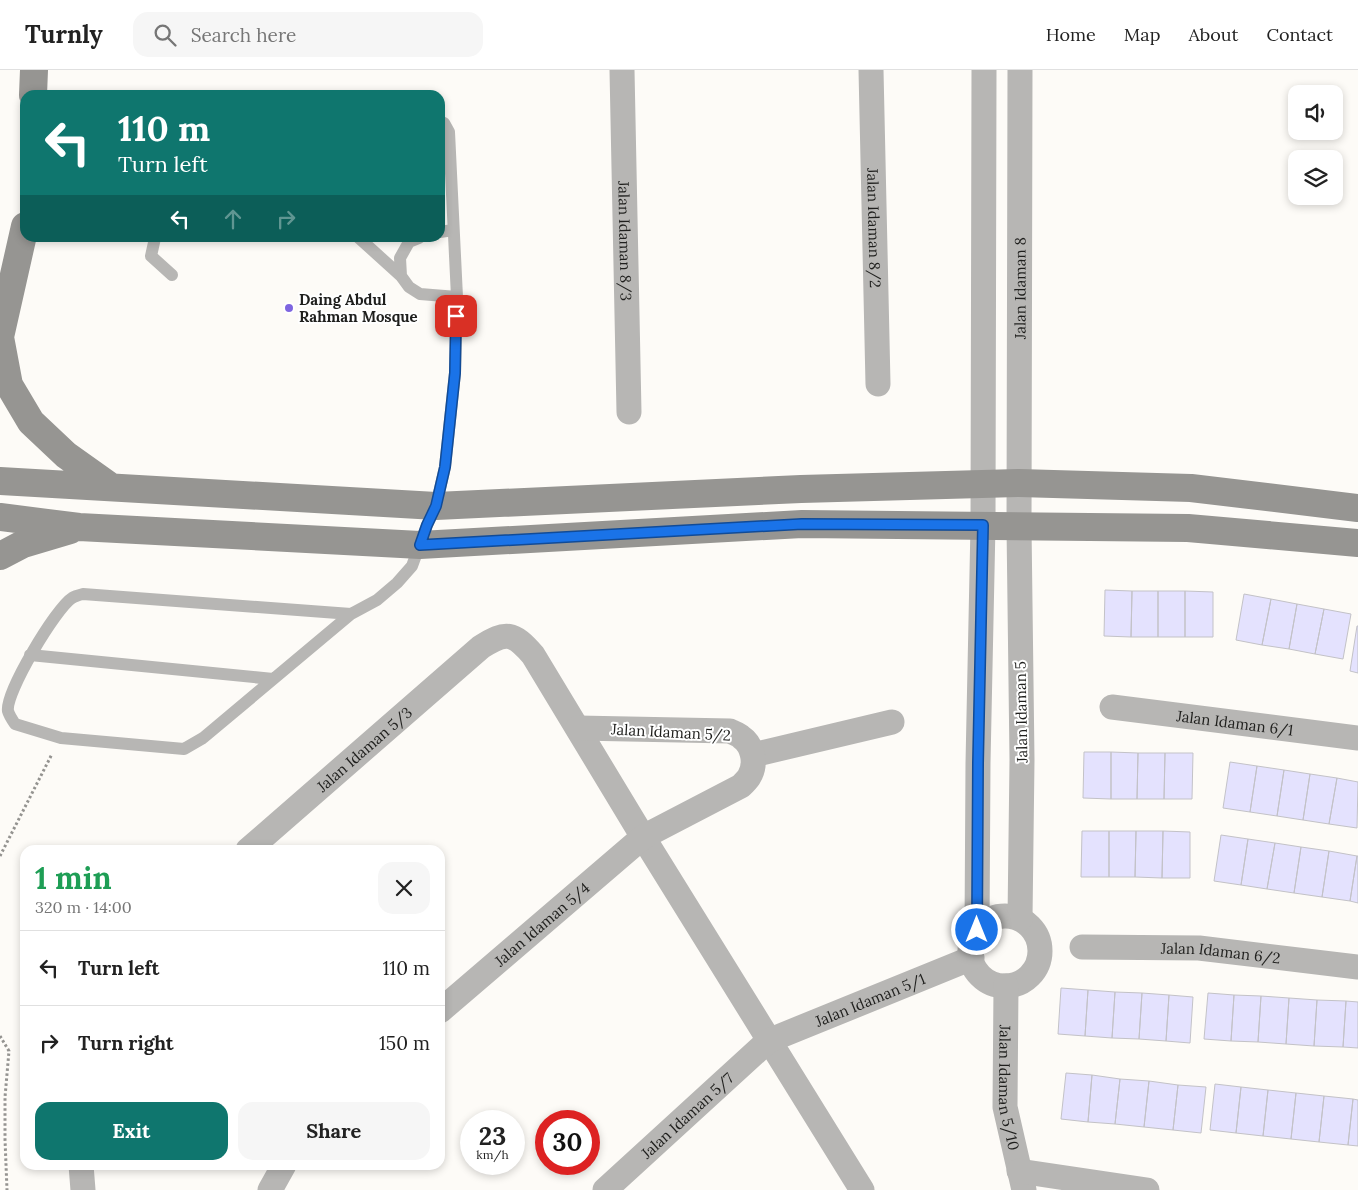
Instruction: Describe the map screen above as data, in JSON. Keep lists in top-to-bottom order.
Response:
{
  "streets": {
    "street": [
      "Jalan Idaman 8/2",
      "Jalan Idaman 8/3",
      "Jalan Idaman 8",
      "Jalan Idaman 5",
      "Jalan Idaman 6/1",
      "Jalan Idaman 5/2",
      "Jalan Idaman 5/3",
      "Jalan Idaman 5/4",
      "Jalan Idaman 6/2",
      "Jalan Idaman 5/1",
      "Jalan Idaman 5/10",
      "Jalan Idaman 5/7"
    ]
  },
  "crossings": [
    ["Jalan Idaman 8", "Jalan Idaman 5"],
    ["Jalan Idaman 5", "Jalan Idaman 5/1"],
    ["Jalan Idaman 5", "Jalan Idaman 5/10"],
    ["Jalan Idaman 5/2", "Jalan Idaman 5/3"],
    ["Jalan Idaman 5/3", "Jalan Idaman 5/4"],
    ["Jalan Idaman 5/3", "Jalan Idaman 5/1"],
    ["Jalan Idaman 5/3", "Jalan Idaman 5/7"],
    ["Jalan Idaman 5/1", "Jalan Idaman 5/10"],
    ["Jalan Idaman 5/1", "Jalan Idaman 5/7"]
  ],
  "places": ["Daing Abdul Rahman Mosque"],
  "page": {
    "header": "Turnly",
    "search": "Search here",
    "nav": [
      "Home",
      "Map",
      "About",
      "Contact"
    ],
    "turn": ["110 m", "Turn left"],
    "heading": ["1 min", "320 m · 14:00"],
    "list": [
      {
        "name": "Turn left",
        "value": "110 m"
      },
      {
        "name": "Turn right",
        "value": "150 m"
      }
    ],
    "buttons": ["Exit", "Share"],
    "speed": "23 km/h",
    "limit": "30"
  }
}
